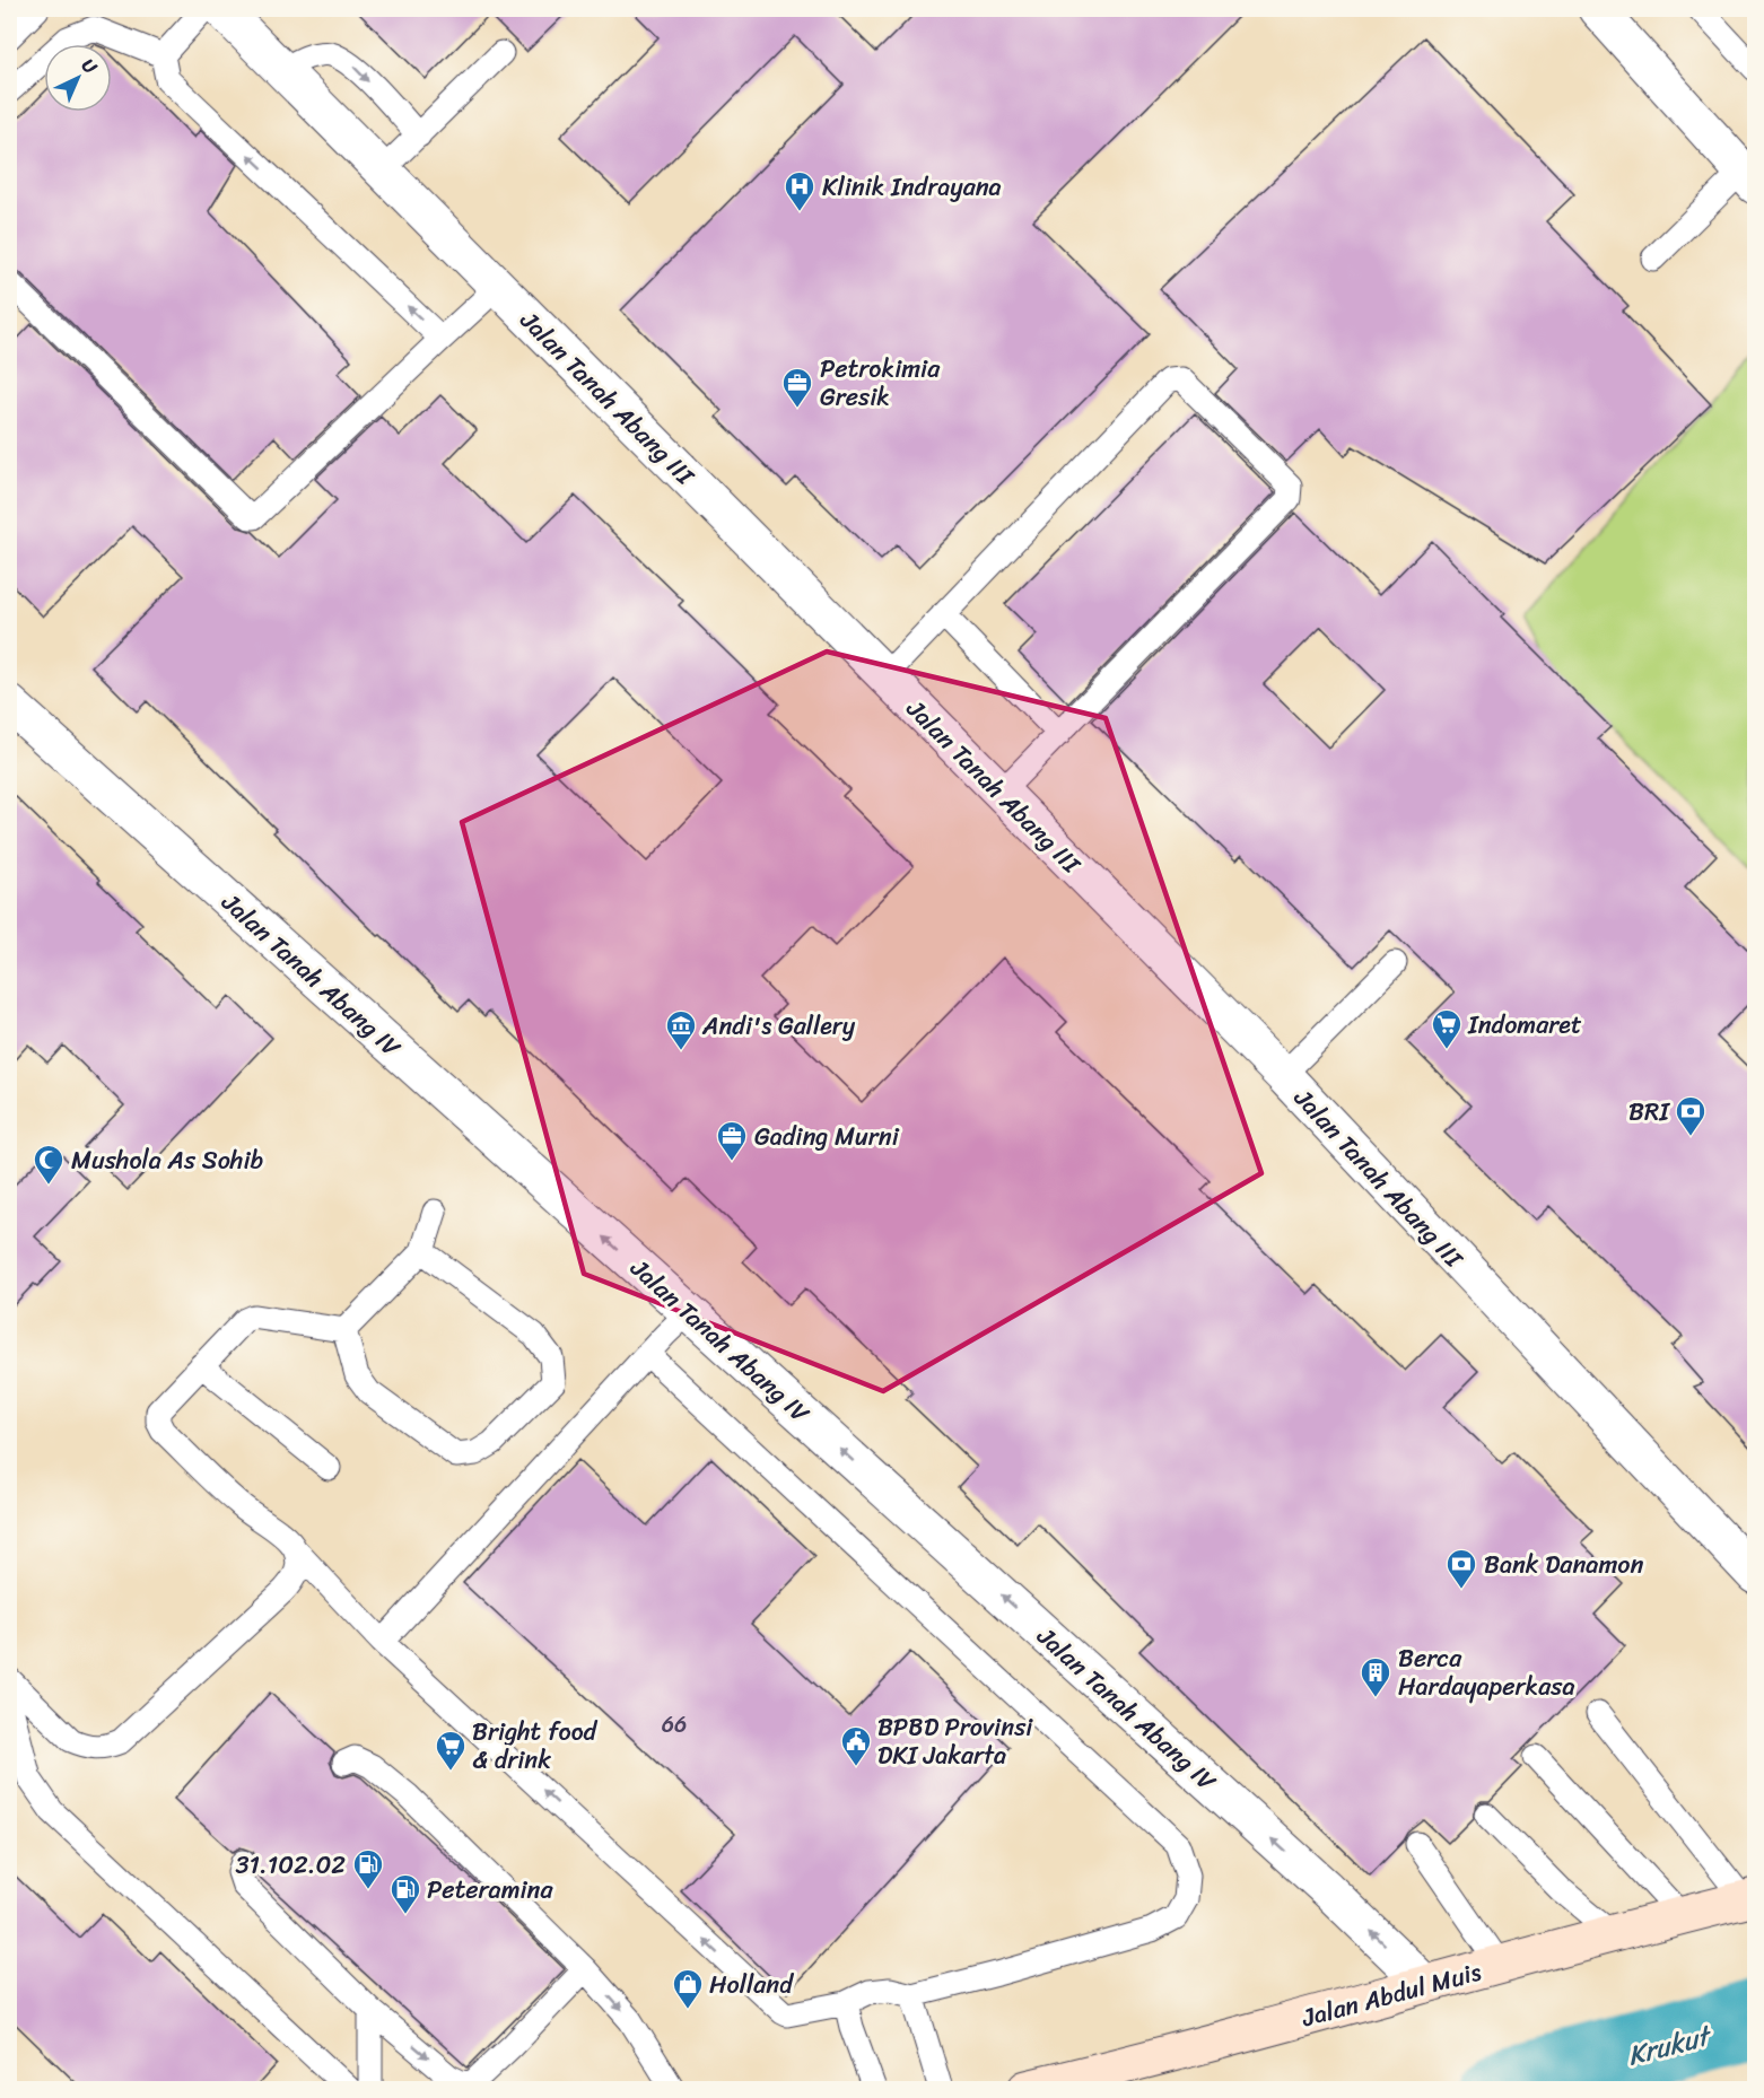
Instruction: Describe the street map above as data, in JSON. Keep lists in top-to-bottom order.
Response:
{
  "streets": {
    "main road": ["Jalan Abdul Muis"],
    "street": ["Jalan Tanah Abang III", "Jalan Tanah Abang IV"]
  },
  "crossings": [
    ["Jalan Tanah Abang IV", "Jalan Abdul Muis"]
  ],
  "one_way": ["Jalan Tanah Abang IV"],
  "water": ["Krukut"],
  "places": {
    "hospital": ["Klinik Indrayana"],
    "office": ["Petrokimia Gresik", "Gading Murni"],
    "supermarket": ["Indomaret", "Bright food & drink"],
    "museum": ["Andi's Gallery"],
    "bank": ["BRI", "Bank Danamon"],
    "mosque": ["Mushola As Sohib"],
    "building": ["Berca Hardayaperkasa"],
    "public building": ["BPBD Provinsi DKI Jakarta"],
    "fuel station": ["31.102.02", "Peteramina"],
    "shop": ["Holland"]
  },
  "house_numbers": ["66"],
  "north": "top right"
}
